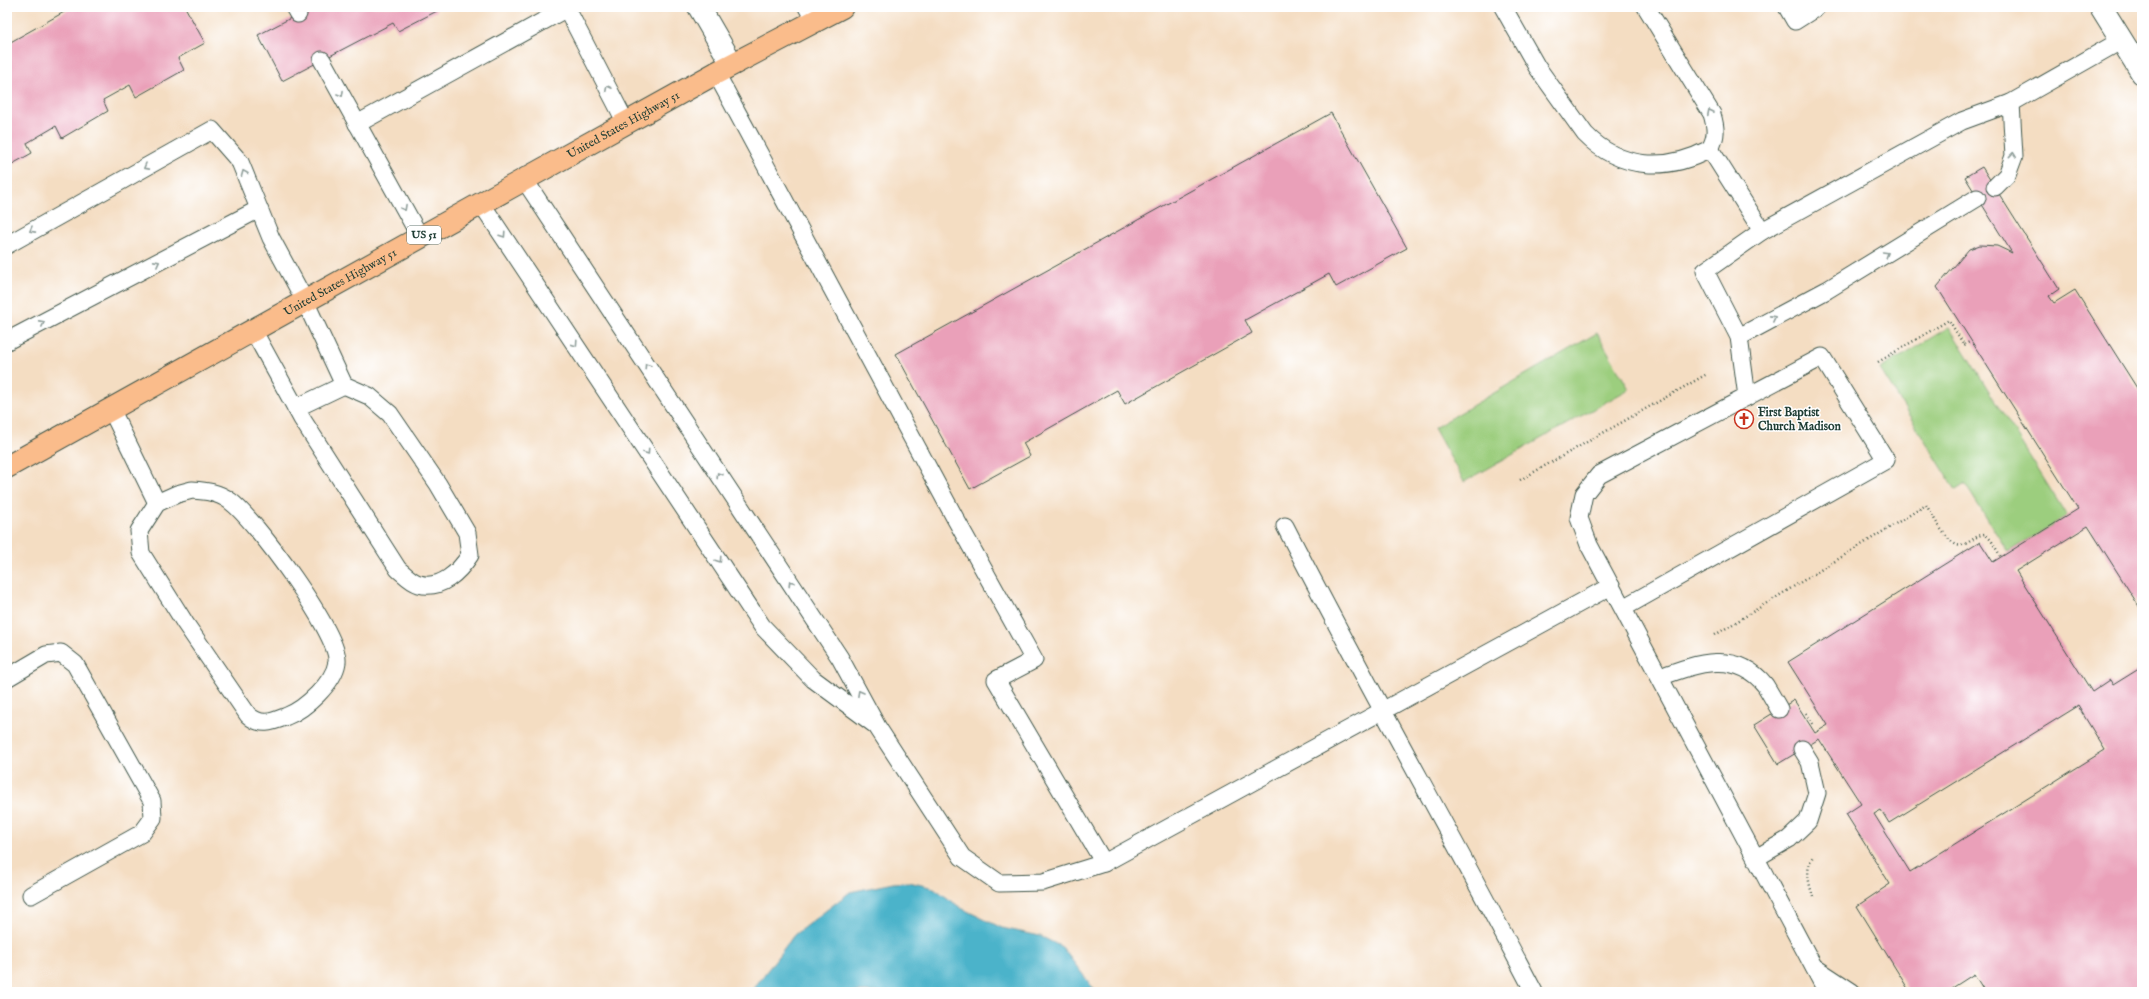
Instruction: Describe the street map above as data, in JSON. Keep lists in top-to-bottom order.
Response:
{
  "streets": {
    "main road": ["United States Highway 51", "US 51"]
  },
  "places": {
    "church": ["First Baptist Church Madison"]
  }
}
